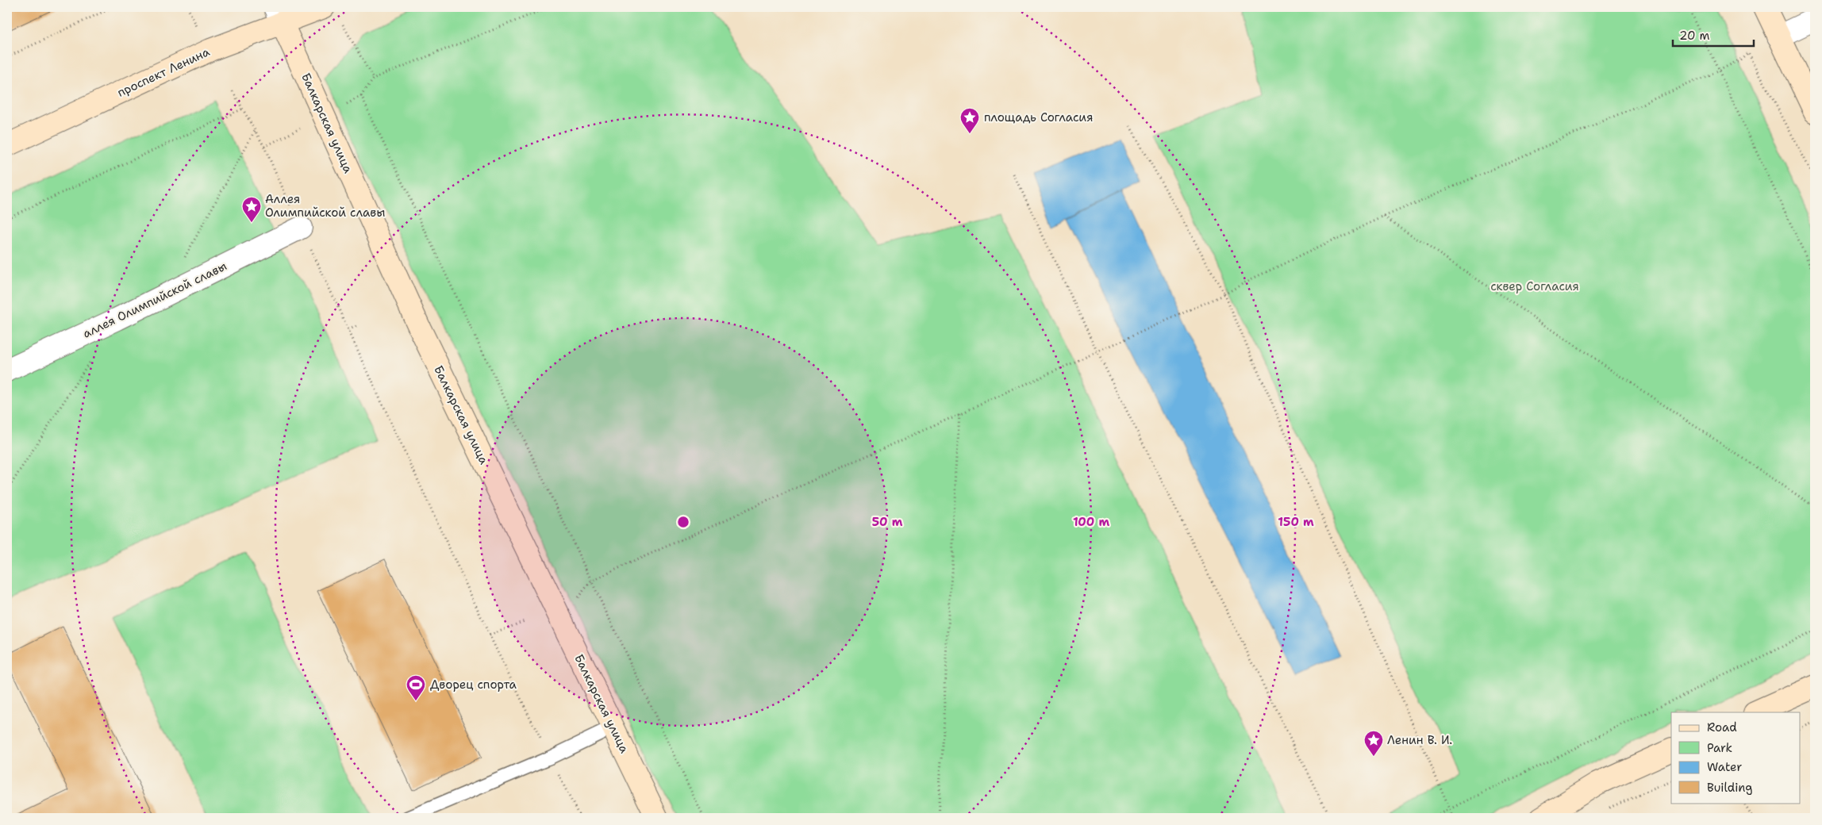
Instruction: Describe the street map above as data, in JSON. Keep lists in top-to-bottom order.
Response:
{
  "streets": {
    "main road": ["проспект Ленина", "Балкарская улица"],
    "street": ["аллея Олимпийской славы"]
  },
  "crossings": [
    ["проспект Ленина", "Балкарская улица"]
  ],
  "parks": ["сквер Согласия"],
  "places": {
    "place": ["площадь Согласия", "Аллея Олимпийской славы", "Ленин В. И."],
    "sports": ["Дворец спорта"]
  },
  "legend": [
    "Road",
    "Park",
    "Water",
    "Building"
  ],
  "scale_bar": "20 m",
  "rings": ["50 m", "100 m", "150 m"]
}
